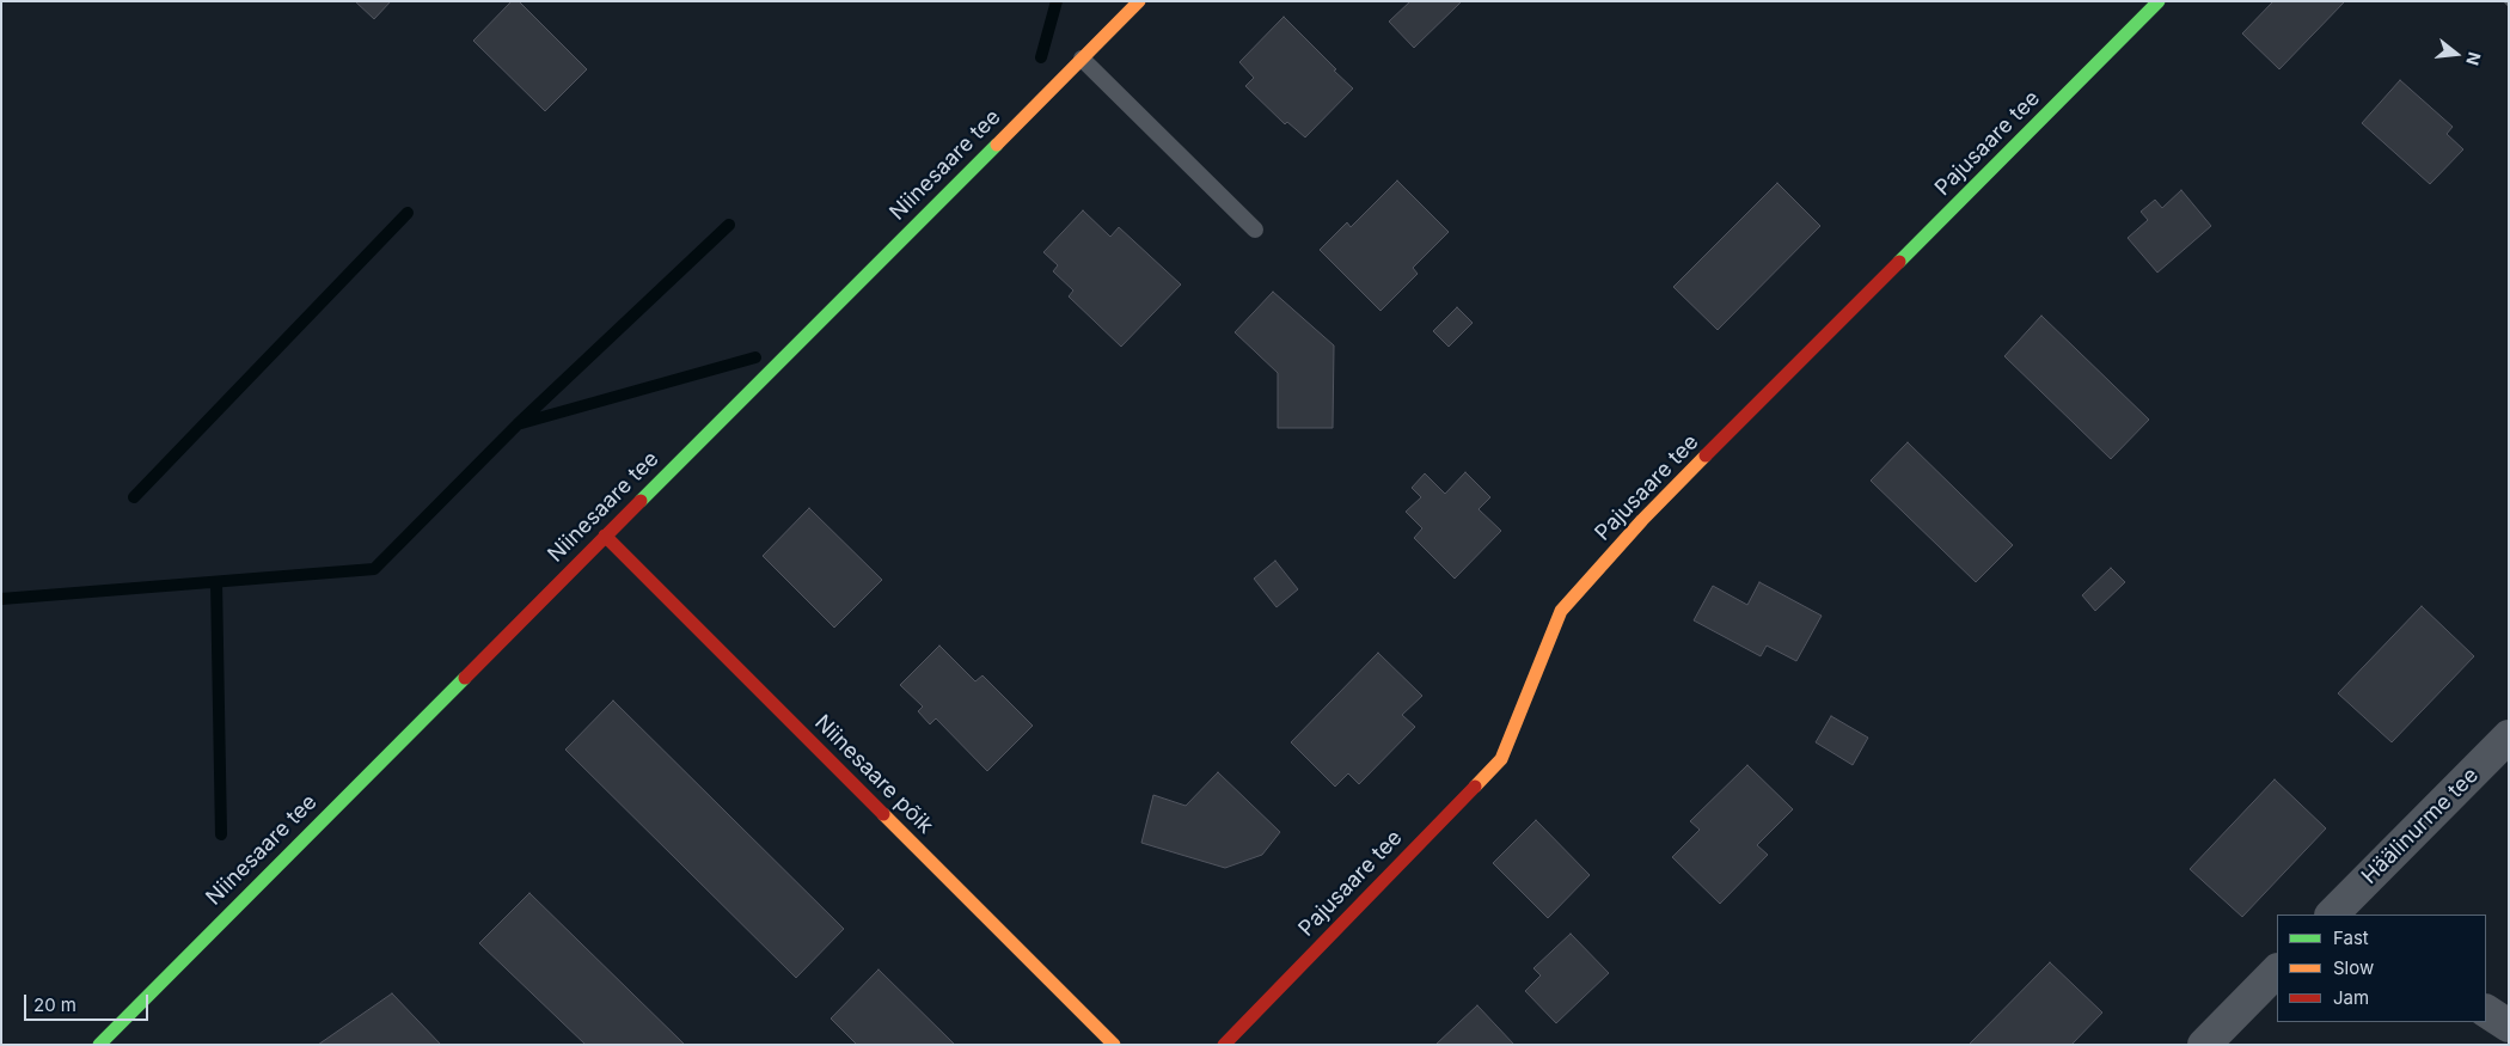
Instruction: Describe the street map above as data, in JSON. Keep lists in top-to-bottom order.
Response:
{
  "streets": {
    "street": [
      "Pajusaare tee",
      "Niinesaare tee",
      "Niinesaare põik",
      "Häälinurme tee"
    ]
  },
  "crossings": [
    ["Niinesaare tee", "Niinesaare põik"]
  ],
  "legend": ["Fast", "Slow", "Jam"],
  "scale_bar": "20 m",
  "north": "right"
}
